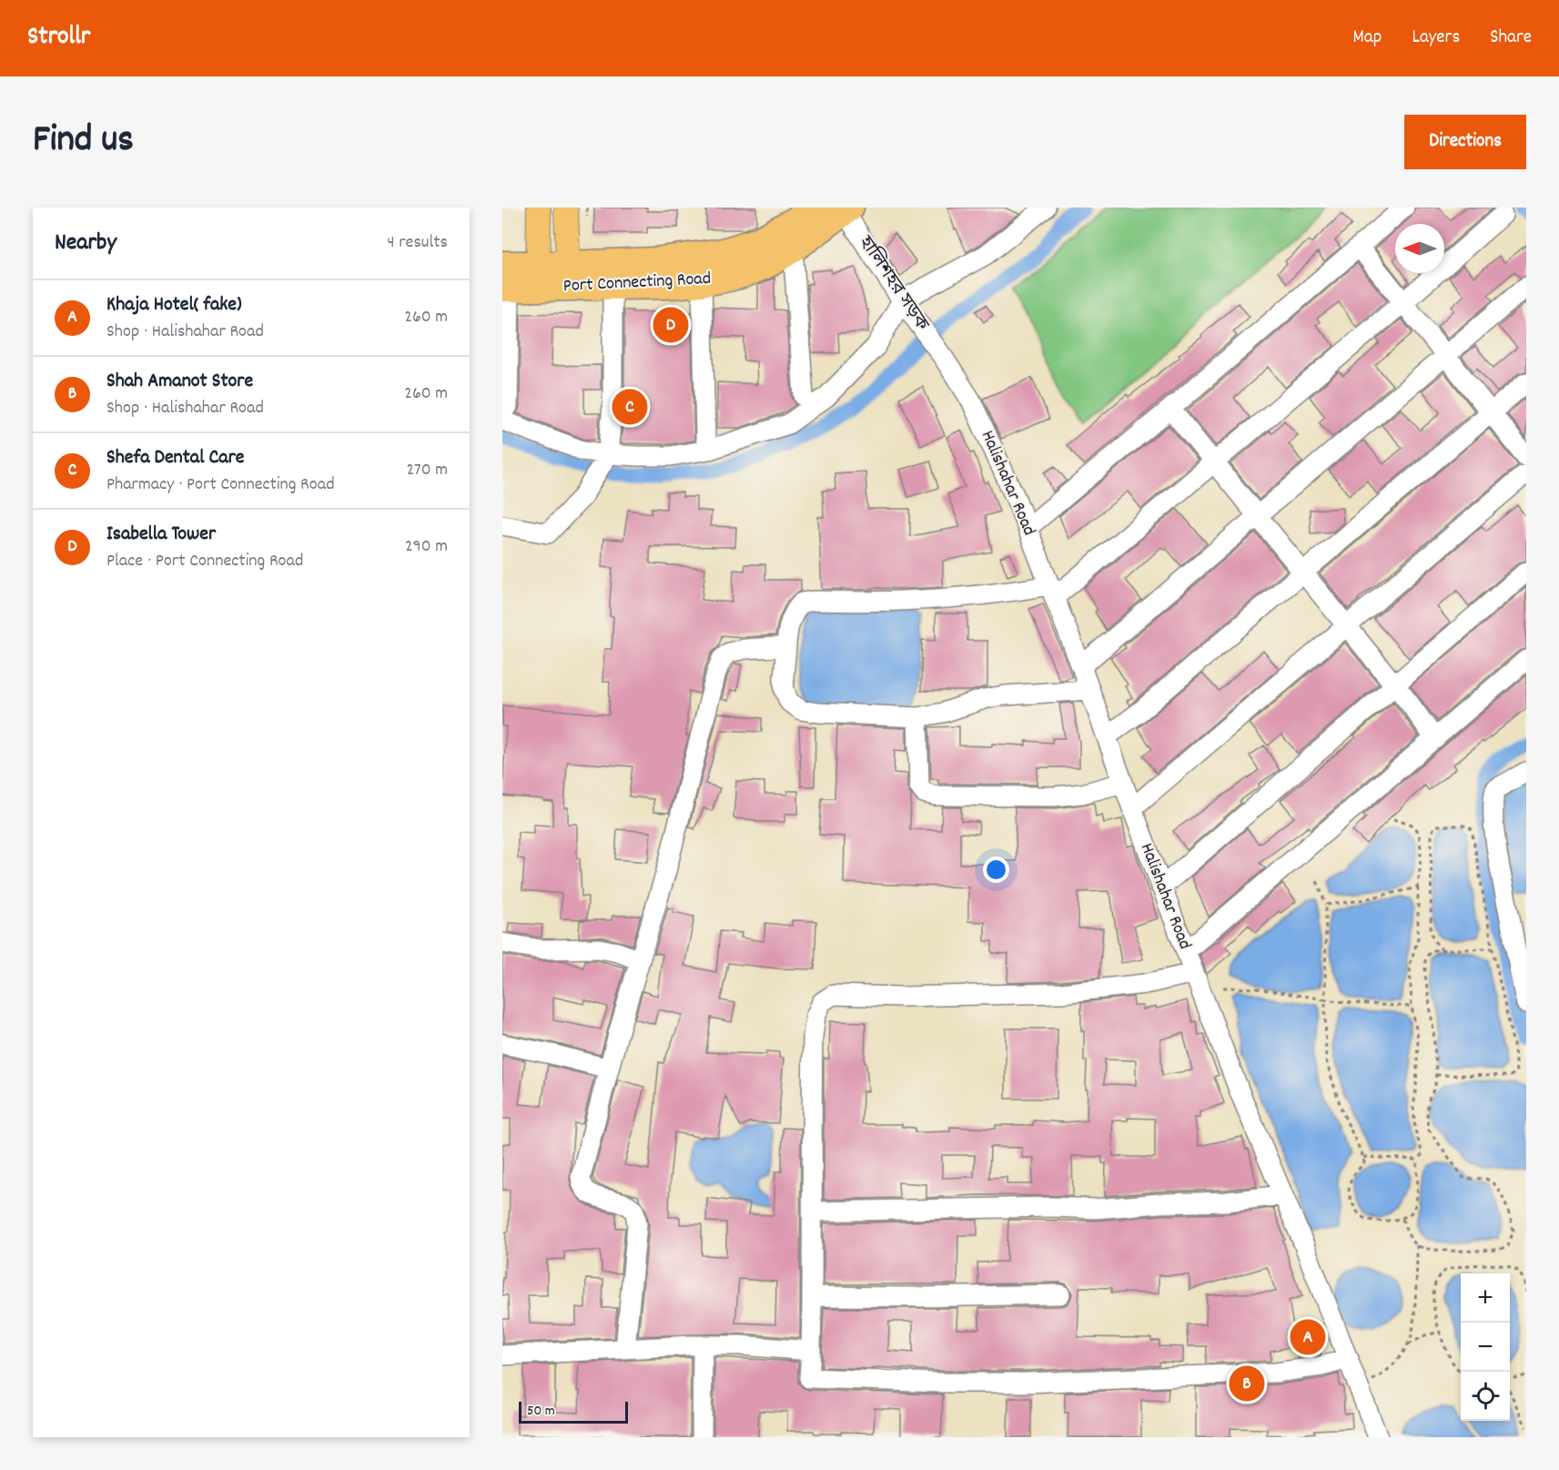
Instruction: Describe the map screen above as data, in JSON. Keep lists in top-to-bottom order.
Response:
{
  "streets": {
    "highway": ["Port Connecting Road"],
    "street": ["হালিশহর সড়ক", "Halishahar Road"]
  },
  "crossings": [
    ["Port Connecting Road", "হালিশহর সড়ক"],
    ["হালিশহর সড়ক", "Halishahar Road"]
  ],
  "scale_bar": "50 m",
  "north": "left",
  "page": {
    "header": "Strollr",
    "nav": ["Map", "Layers", "Share"],
    "title": "Find us",
    "buttons": "Directions",
    "heading": ["Nearby", "4 results"],
    "list": [
      {
        "mark": "A",
        "name": "Khaja Hotel( fake)",
        "note": "Shop · Halishahar Road",
        "value": "260 m"
      },
      {
        "mark": "B",
        "name": "Shah Amanot Store",
        "note": "Shop · Halishahar Road",
        "value": "260 m"
      },
      {
        "mark": "C",
        "name": "Shefa Dental Care",
        "note": "Pharmacy · Port Connecting Road",
        "value": "270 m"
      },
      {
        "mark": "D",
        "name": "Isabella Tower",
        "note": "Place · Port Connecting Road",
        "value": "290 m"
      }
    ],
    "pins": [
      "D",
      "C",
      "A",
      "B"
    ],
    "map_buttons": ["+", "−"],
    "scale": "50 m"
  }
}
